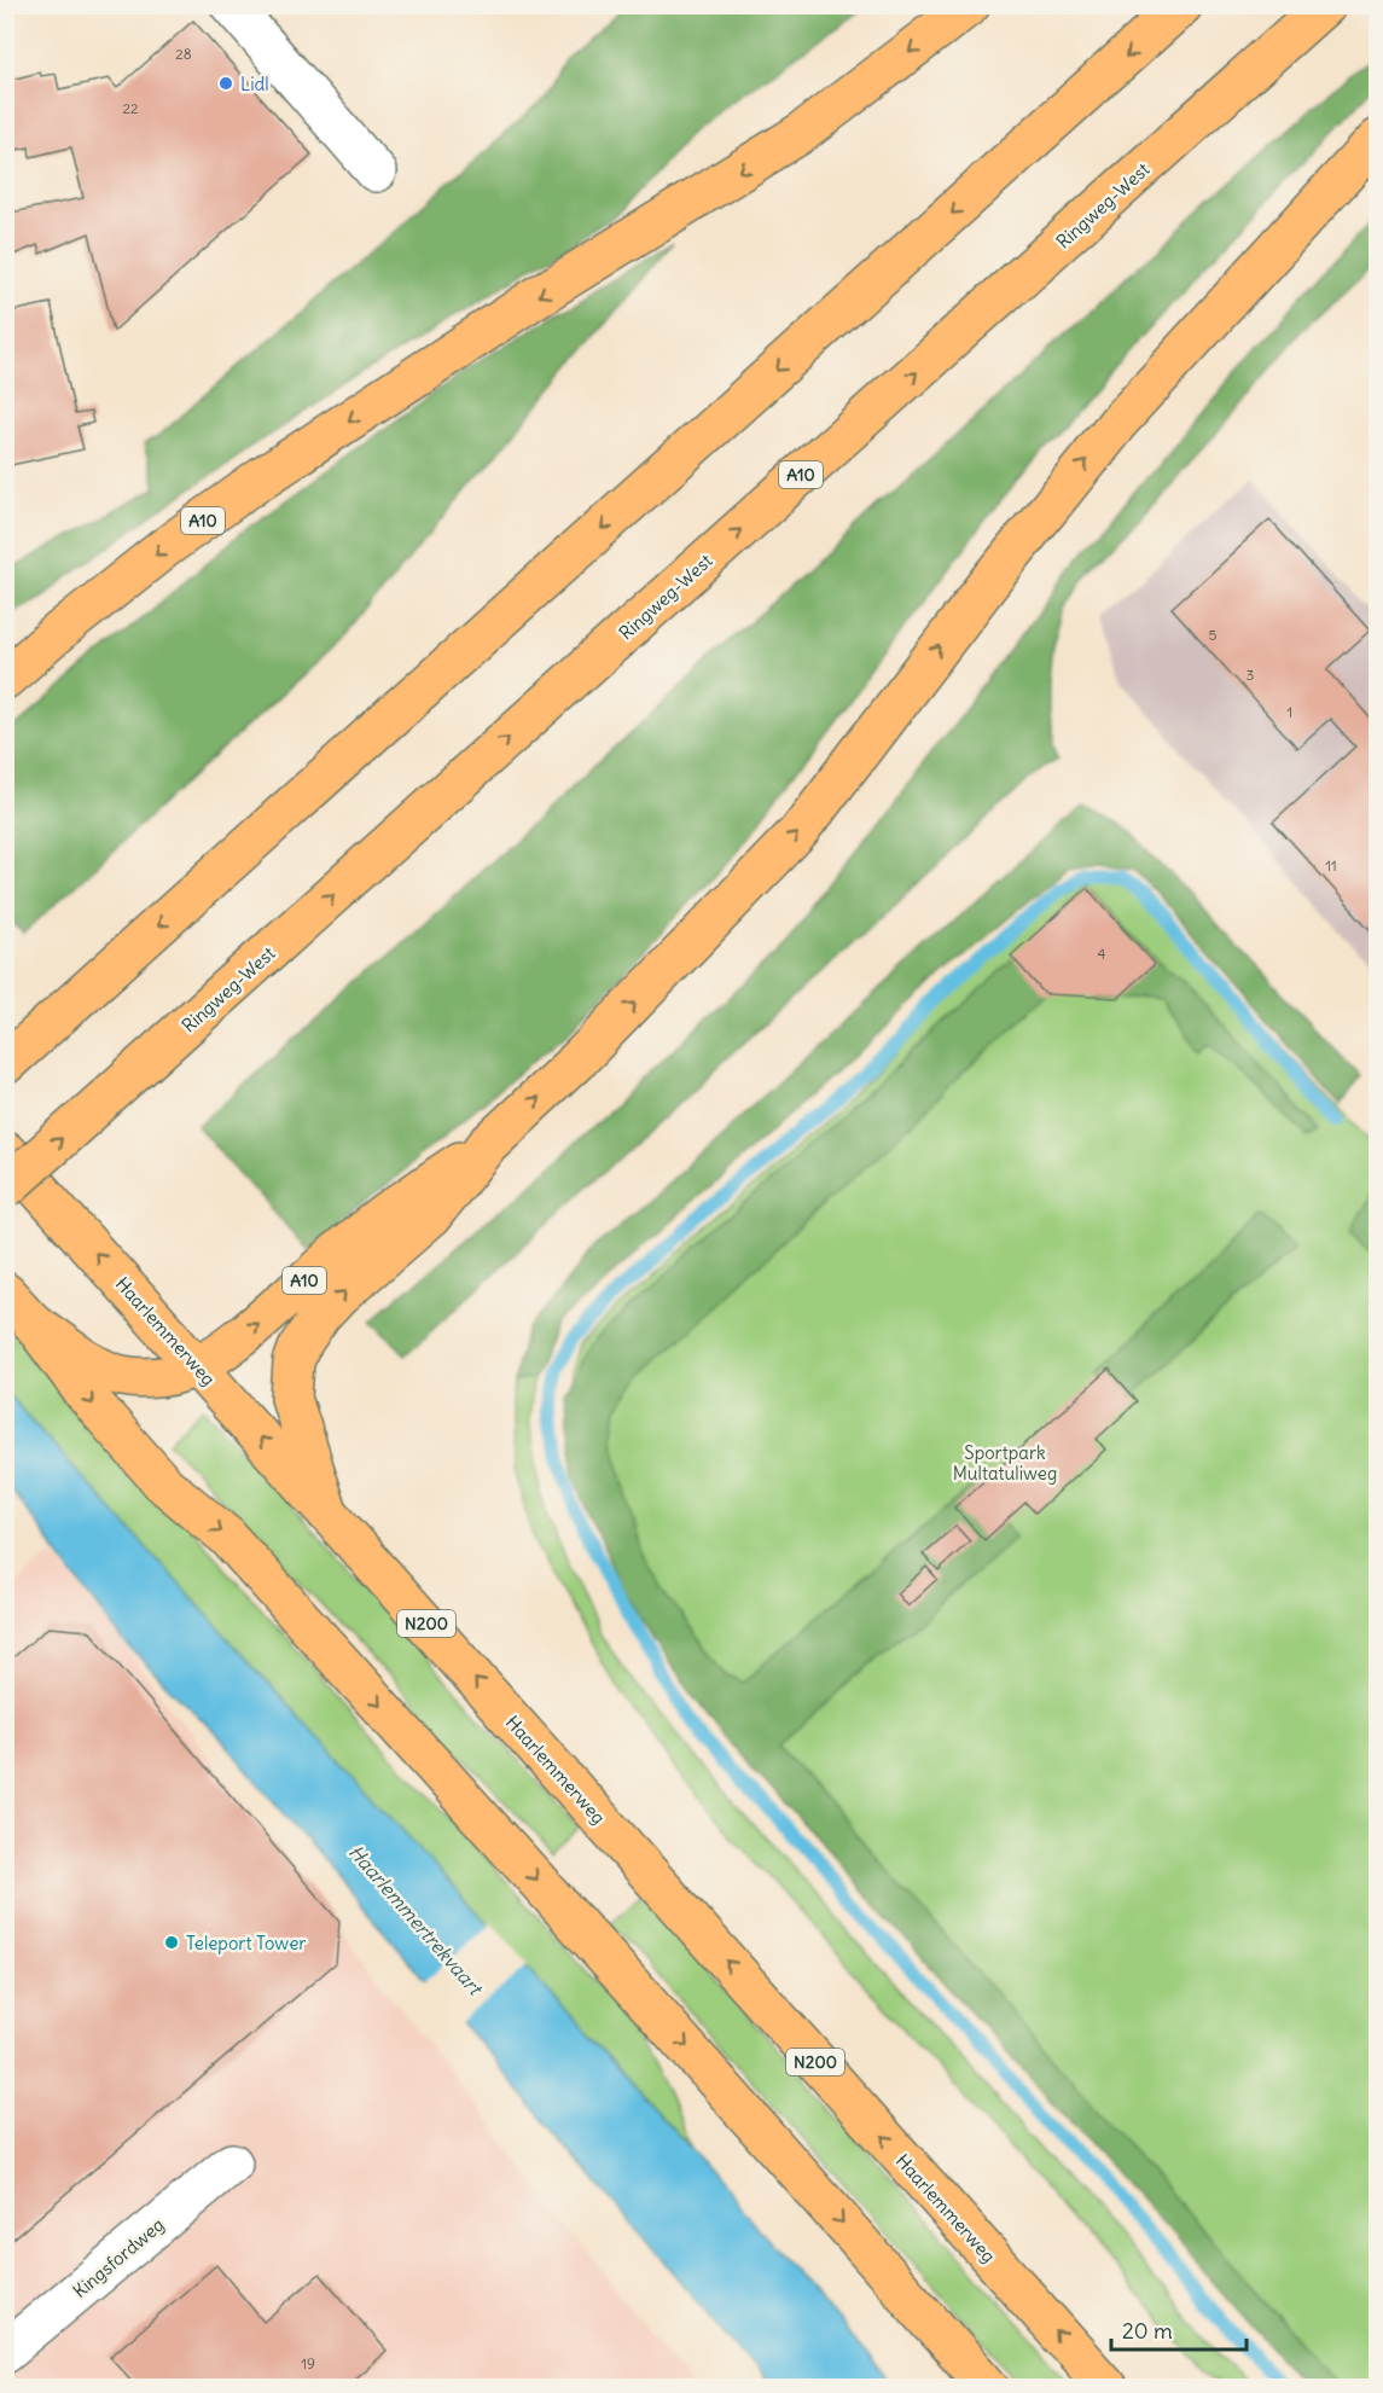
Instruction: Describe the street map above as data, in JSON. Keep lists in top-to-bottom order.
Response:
{
  "streets": {
    "main road": [
      "Ringweg-West",
      "A10",
      "Haarlemmerweg",
      "N200"
    ],
    "street": ["Kingsfordweg"]
  },
  "crossings": [
    ["A10", "Haarlemmerweg"]
  ],
  "water": ["Haarlemmertrekvaart"],
  "parks": ["Sportpark Multatuliweg"],
  "places": ["Lidl", "Teleport Tower"],
  "house_numbers": [
    "28",
    "22",
    "5",
    "3",
    "1",
    "11",
    "4",
    "19"
  ],
  "scale_bar": "20 m"
}
